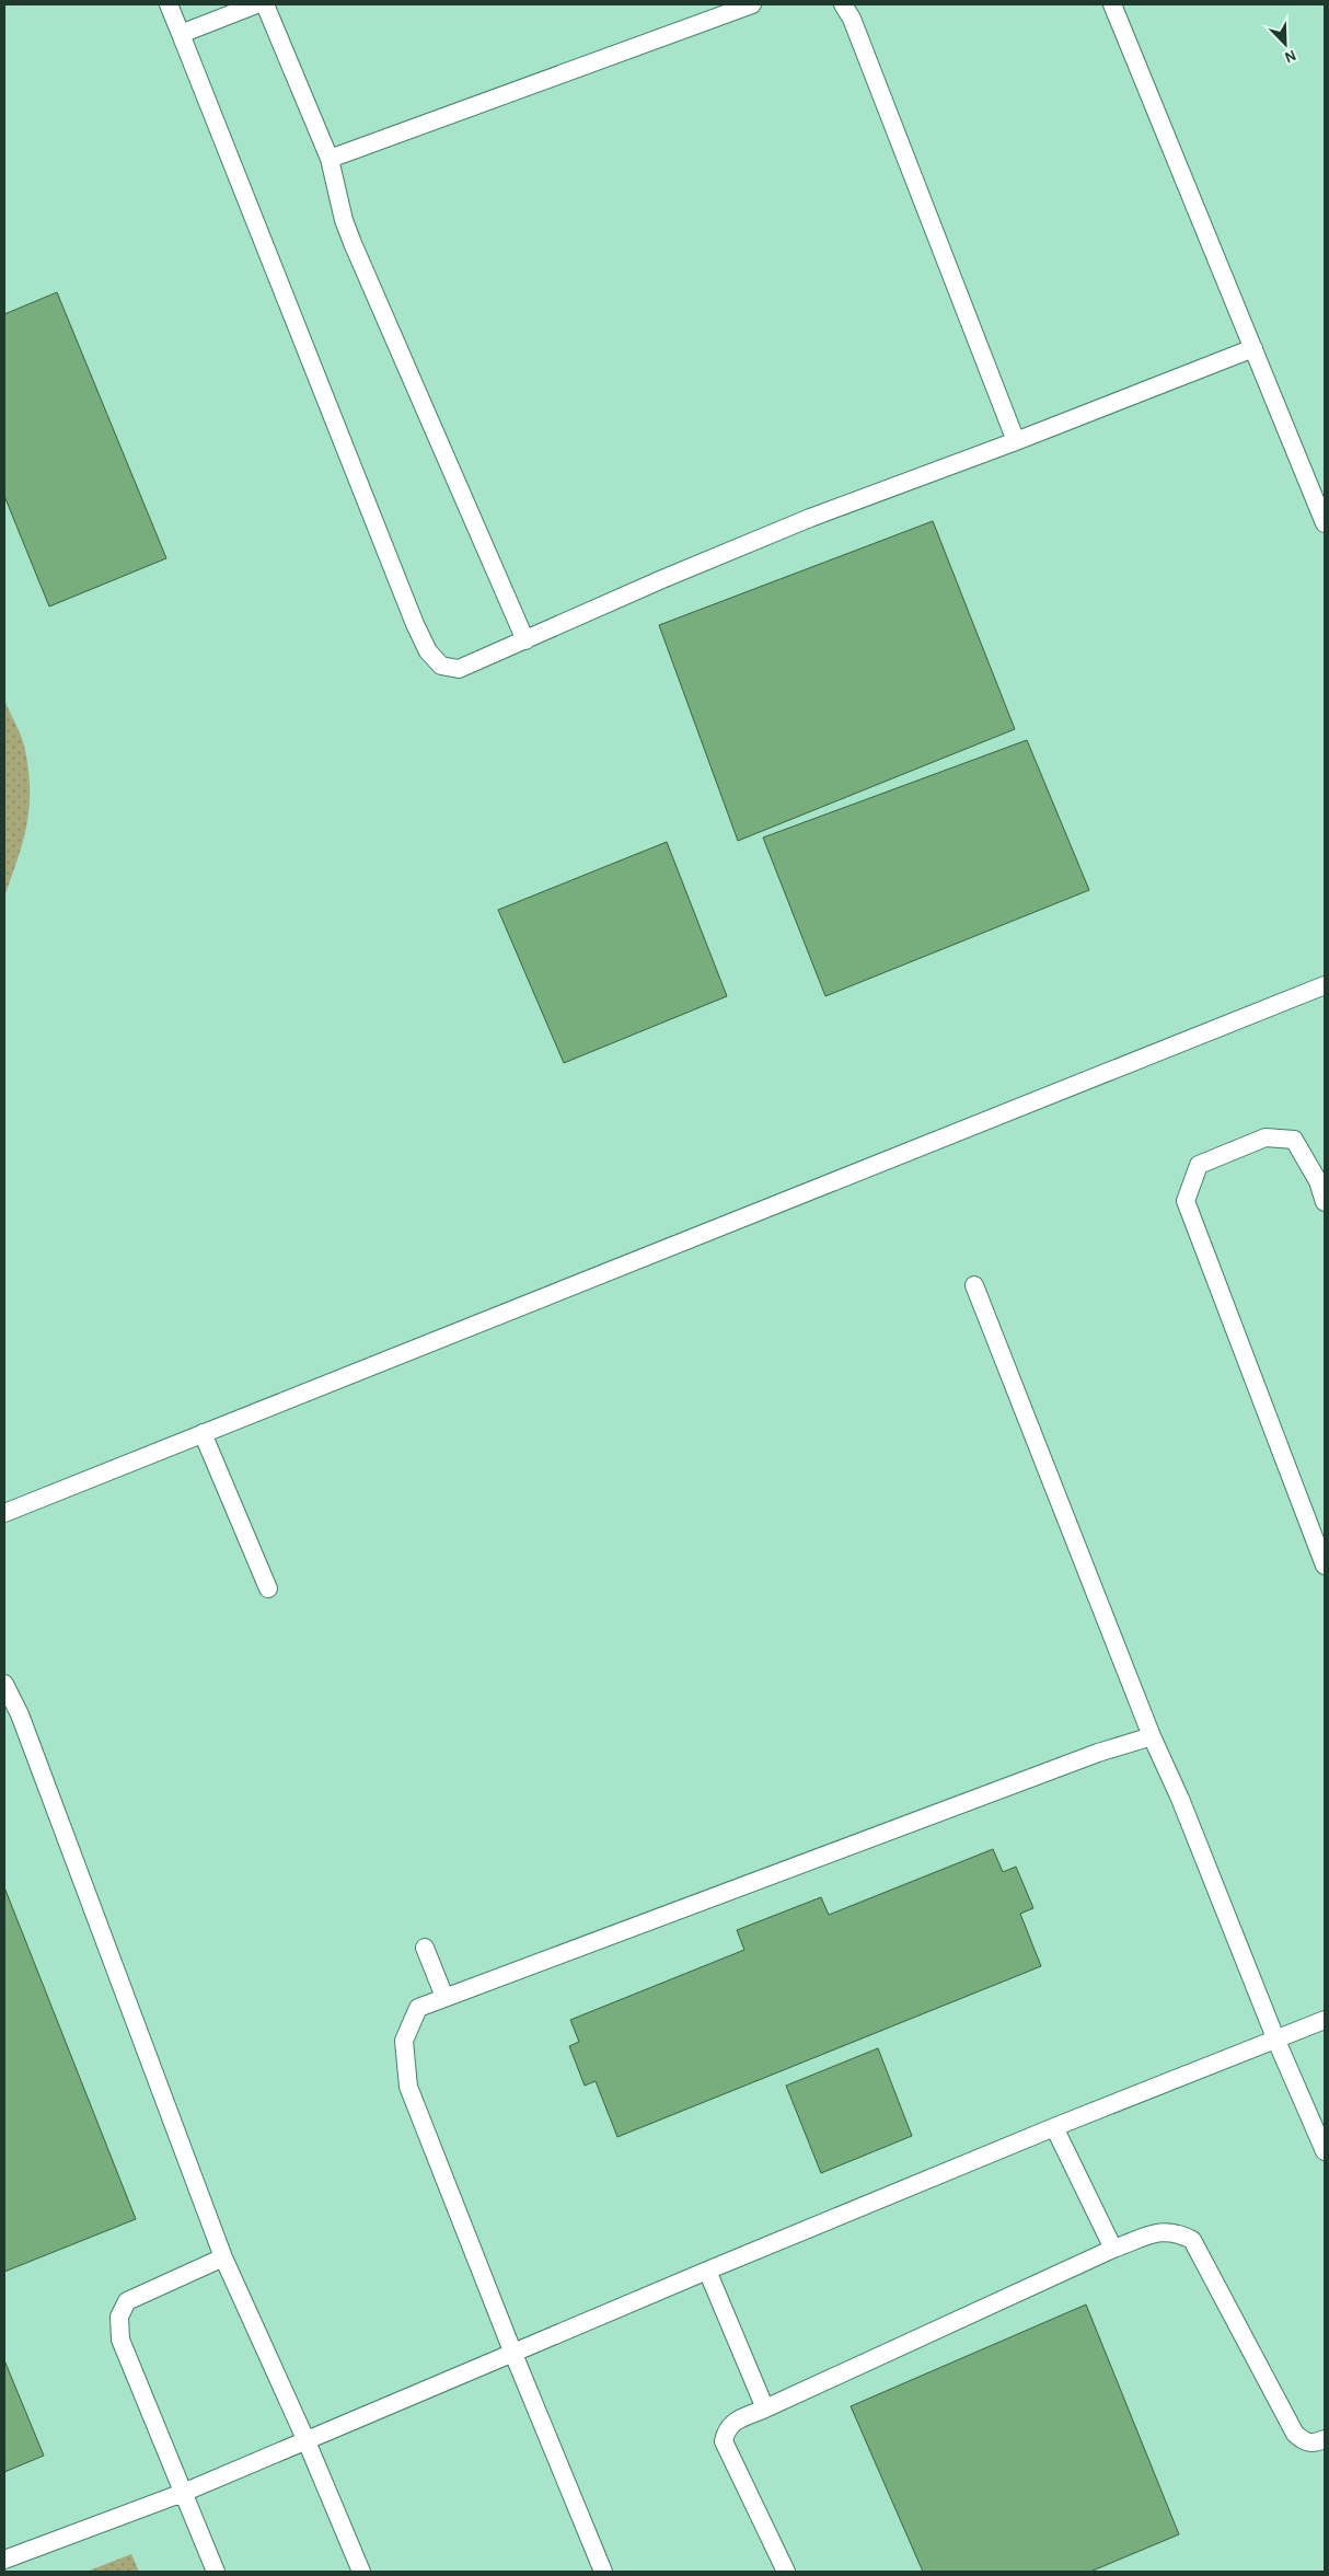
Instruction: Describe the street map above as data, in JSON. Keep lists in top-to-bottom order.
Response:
{
  "north": "bottom right"
}
